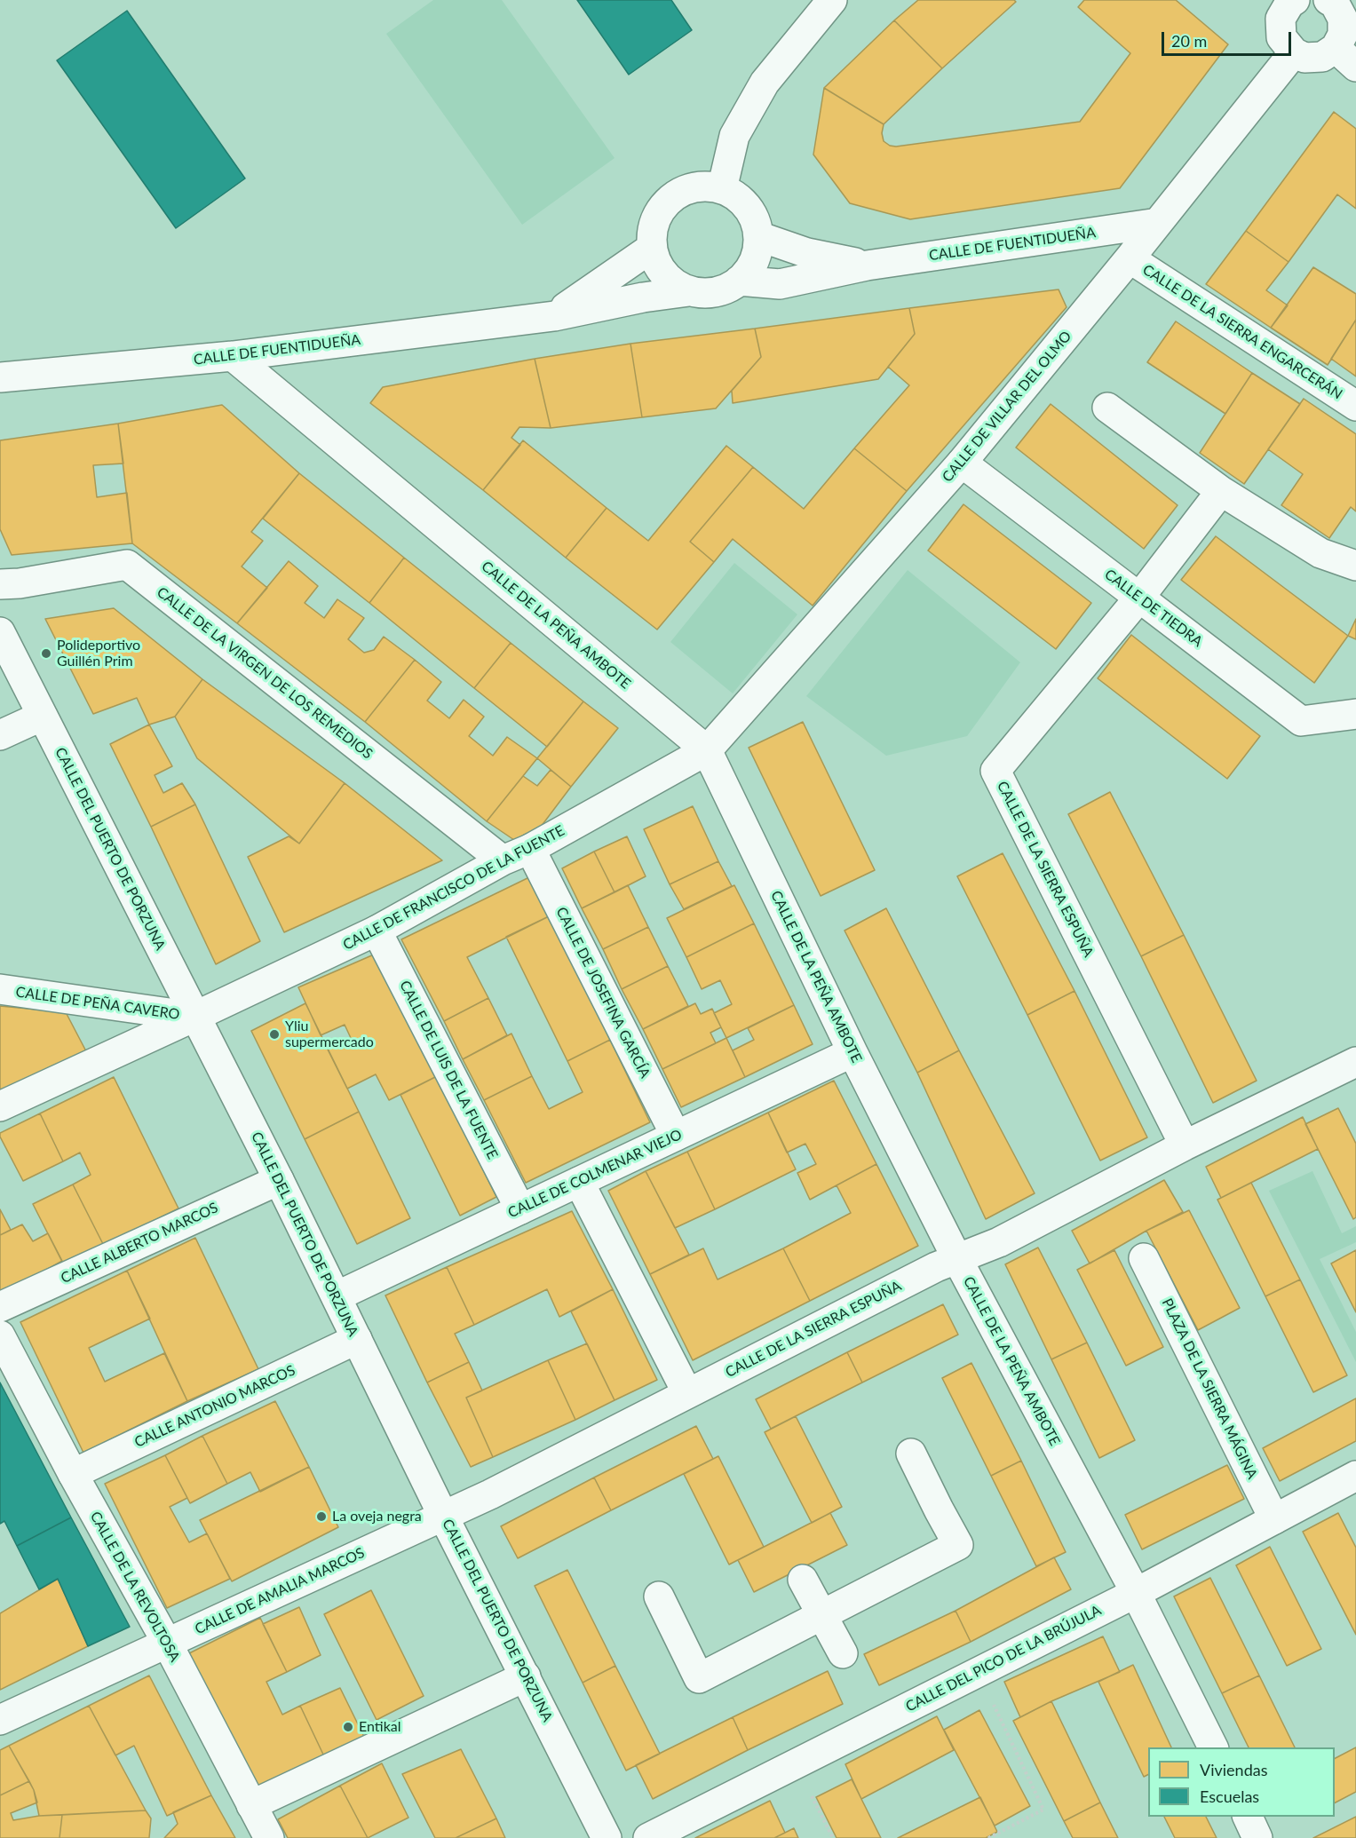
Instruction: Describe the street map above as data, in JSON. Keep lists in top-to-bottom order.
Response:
{
  "streets": {
    "street": [
      "CALLE DE FUENTIDUEÑA",
      "CALLE DE LA SIERRA ENGARCERÁN",
      "CALLE DE VILLAR DEL OLMO",
      "CALLE DE TIEDRA",
      "CALLE DE LA PEÑA AMBOTE",
      "CALLE DE LA VIRGEN DE LOS REMEDIOS",
      "CALLE DEL PUERTO DE PORZUNA",
      "CALLE DE LA SIERRA ESPUÑA",
      "CALLE DE FRANCISCO DE LA FUENTE",
      "CALLE DE JOSEFINA GARCÍA",
      "CALLE DE PEÑA CAVERO",
      "CALLE DE LUIS DE LA FUENTE",
      "CALLE DE COLMENAR VIEJO",
      "CALLE ALBERTO MARCOS",
      "PLAZA DE LA SIERRA MÁGINA",
      "CALLE ANTONIO MARCOS",
      "CALLE DE LA REVOLTOSA",
      "CALLE DE AMALIA MARCOS",
      "CALLE DEL PICO DE LA BRÚJULA"
    ]
  },
  "crossings": [
    ["CALLE DE FUENTIDUEÑA", "CALLE DE VILLAR DEL OLMO"],
    ["CALLE DE FUENTIDUEÑA", "CALLE DE LA PEÑA AMBOTE"],
    ["CALLE DE LA SIERRA ENGARCERÁN", "CALLE DE VILLAR DEL OLMO"],
    ["CALLE DE VILLAR DEL OLMO", "CALLE DE TIEDRA"],
    ["CALLE DE VILLAR DEL OLMO", "CALLE DE LA PEÑA AMBOTE"],
    ["CALLE DE VILLAR DEL OLMO", "CALLE DE FRANCISCO DE LA FUENTE"],
    ["CALLE DE TIEDRA", "CALLE DE LA SIERRA ESPUÑA"],
    ["CALLE DE LA PEÑA AMBOTE", "CALLE DE LA SIERRA ESPUÑA"],
    ["CALLE DE LA PEÑA AMBOTE", "CALLE DE FRANCISCO DE LA FUENTE"],
    ["CALLE DE LA PEÑA AMBOTE", "CALLE DE COLMENAR VIEJO"],
    ["CALLE DE LA PEÑA AMBOTE", "CALLE DEL PICO DE LA BRÚJULA"],
    ["CALLE DE LA VIRGEN DE LOS REMEDIOS", "CALLE DE FRANCISCO DE LA FUENTE"],
    ["CALLE DEL PUERTO DE PORZUNA", "CALLE DE LA SIERRA ESPUÑA"],
    ["CALLE DEL PUERTO DE PORZUNA", "CALLE DE FRANCISCO DE LA FUENTE"],
    ["CALLE DEL PUERTO DE PORZUNA", "CALLE DE PEÑA CAVERO"],
    ["CALLE DEL PUERTO DE PORZUNA", "CALLE DE COLMENAR VIEJO"],
    ["CALLE DEL PUERTO DE PORZUNA", "CALLE ALBERTO MARCOS"],
    ["CALLE DEL PUERTO DE PORZUNA", "CALLE ANTONIO MARCOS"],
    ["CALLE DEL PUERTO DE PORZUNA", "CALLE DE AMALIA MARCOS"],
    ["CALLE DE LA SIERRA ESPUÑA", "CALLE DE AMALIA MARCOS"],
    ["CALLE DE FRANCISCO DE LA FUENTE", "CALLE DE JOSEFINA GARCÍA"],
    ["CALLE DE FRANCISCO DE LA FUENTE", "CALLE DE PEÑA CAVERO"],
    ["CALLE DE FRANCISCO DE LA FUENTE", "CALLE DE LUIS DE LA FUENTE"],
    ["CALLE DE JOSEFINA GARCÍA", "CALLE DE COLMENAR VIEJO"],
    ["CALLE DE LUIS DE LA FUENTE", "CALLE DE COLMENAR VIEJO"],
    ["PLAZA DE LA SIERRA MÁGINA", "CALLE DEL PICO DE LA BRÚJULA"],
    ["CALLE ANTONIO MARCOS", "CALLE DE LA REVOLTOSA"],
    ["CALLE DE LA REVOLTOSA", "CALLE DE AMALIA MARCOS"]
  ],
  "places": [
    "Polideportivo Guillén Prim",
    "Yliu supermercado",
    "La oveja negra",
    "Entikal"
  ],
  "legend": ["Viviendas", "Escuelas"],
  "scale_bar": "20 m"
}
